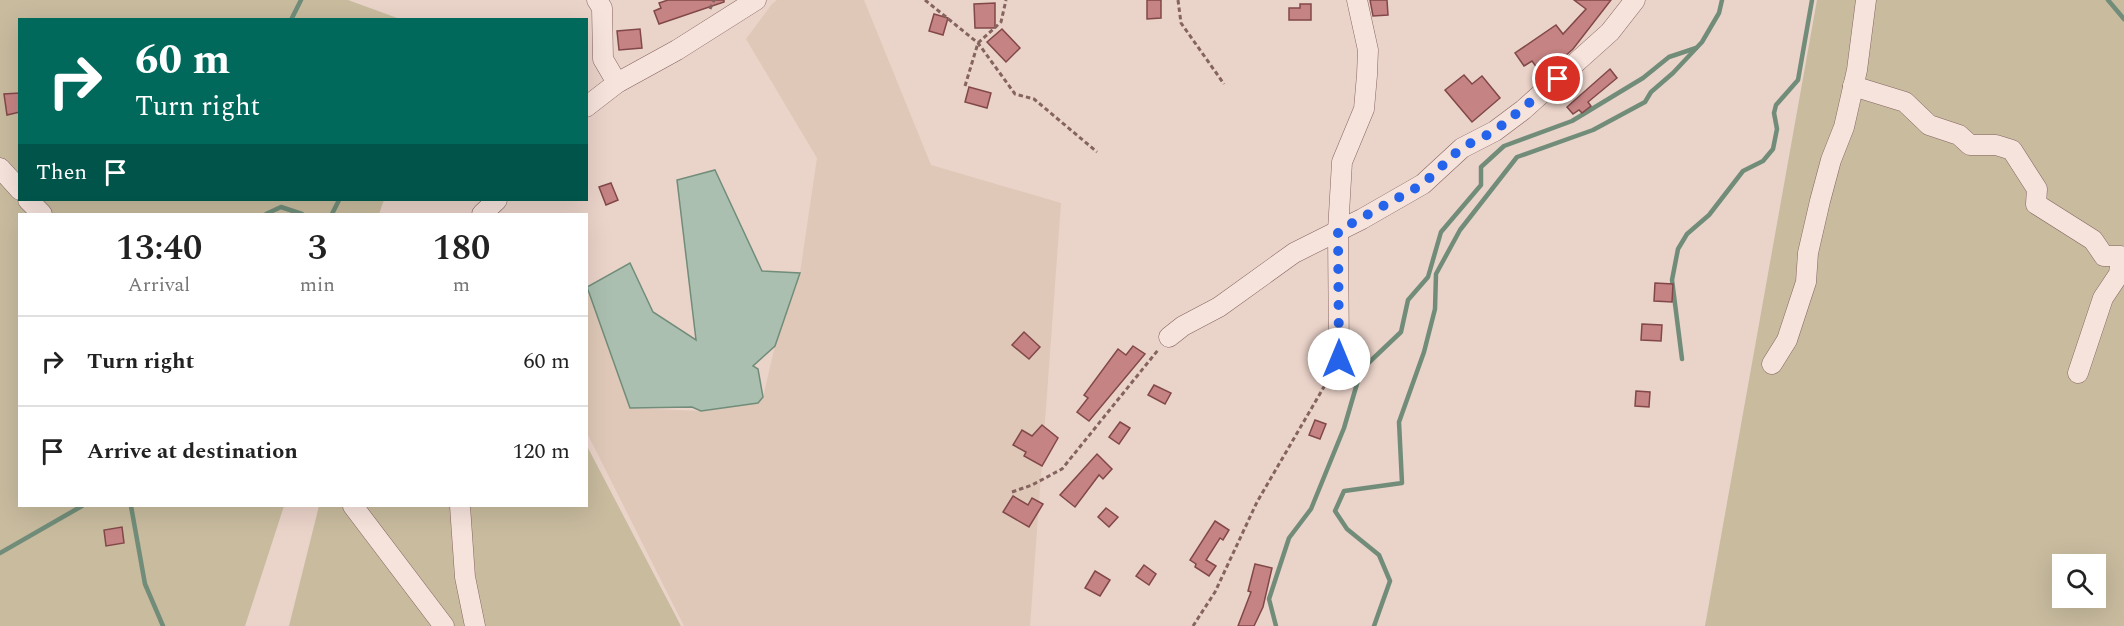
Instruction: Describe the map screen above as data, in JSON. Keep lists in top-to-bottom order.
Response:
{
  "page": {
    "turn": ["60 m", "Turn right"],
    "then": "Then",
    "eta": [
      "13:40",
      "Arrival",
      "3",
      "min",
      "180",
      "m"
    ],
    "list": [
      {
        "name": "Turn right",
        "value": "60 m"
      },
      {
        "name": "Arrive at destination",
        "value": "120 m"
      }
    ]
  }
}
